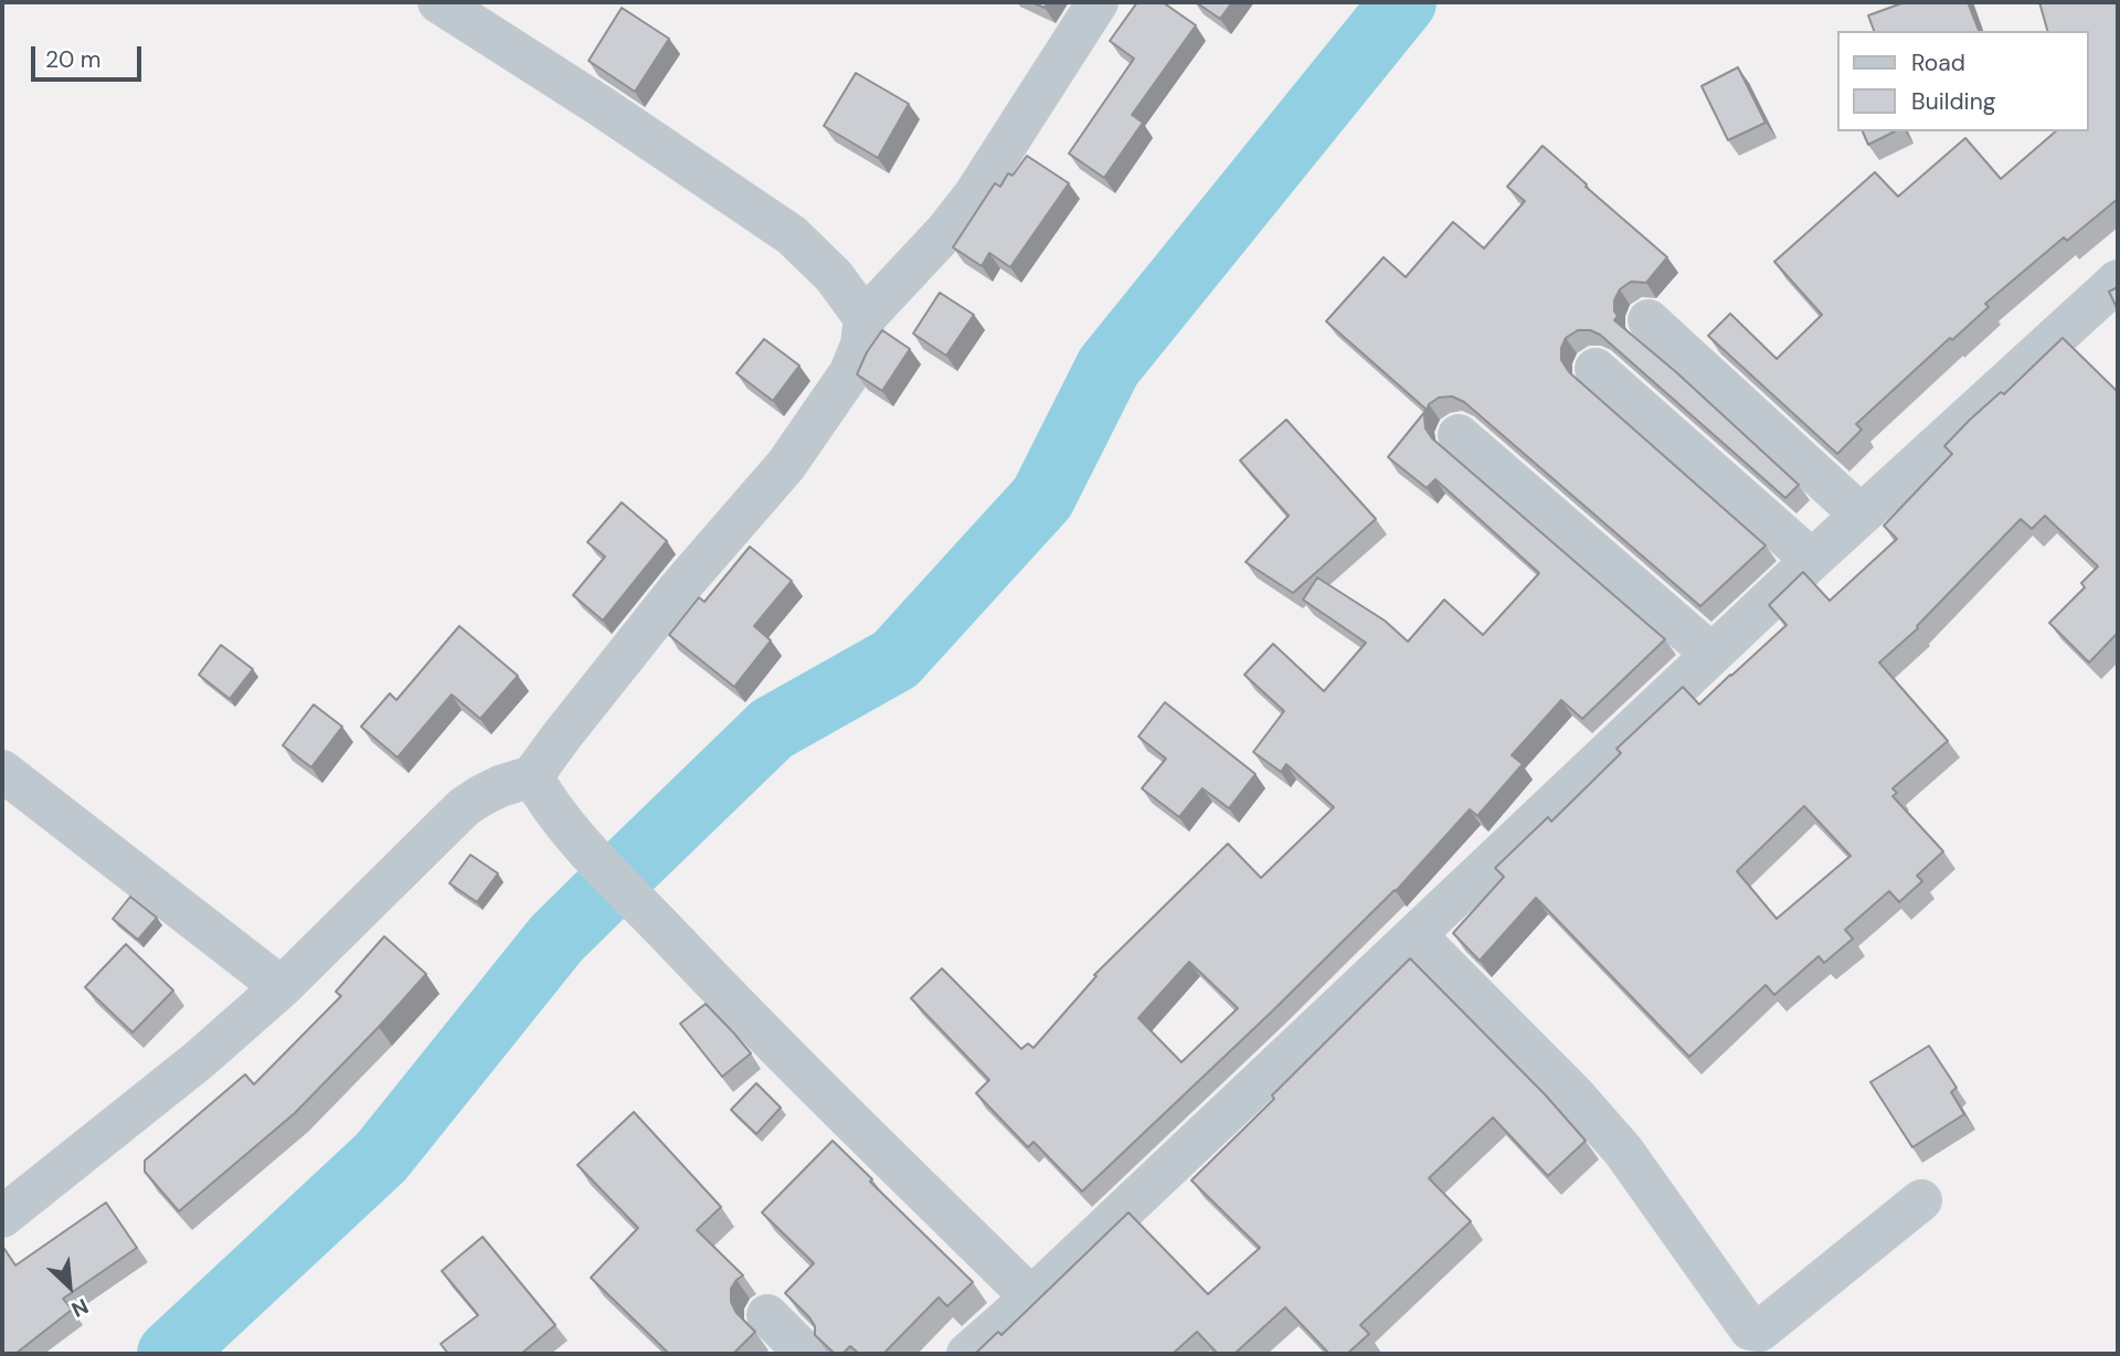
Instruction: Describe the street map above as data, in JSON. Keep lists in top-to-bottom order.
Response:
{
  "legend": ["Road", "Building"],
  "scale_bar": "20 m",
  "north": "bottom right"
}
